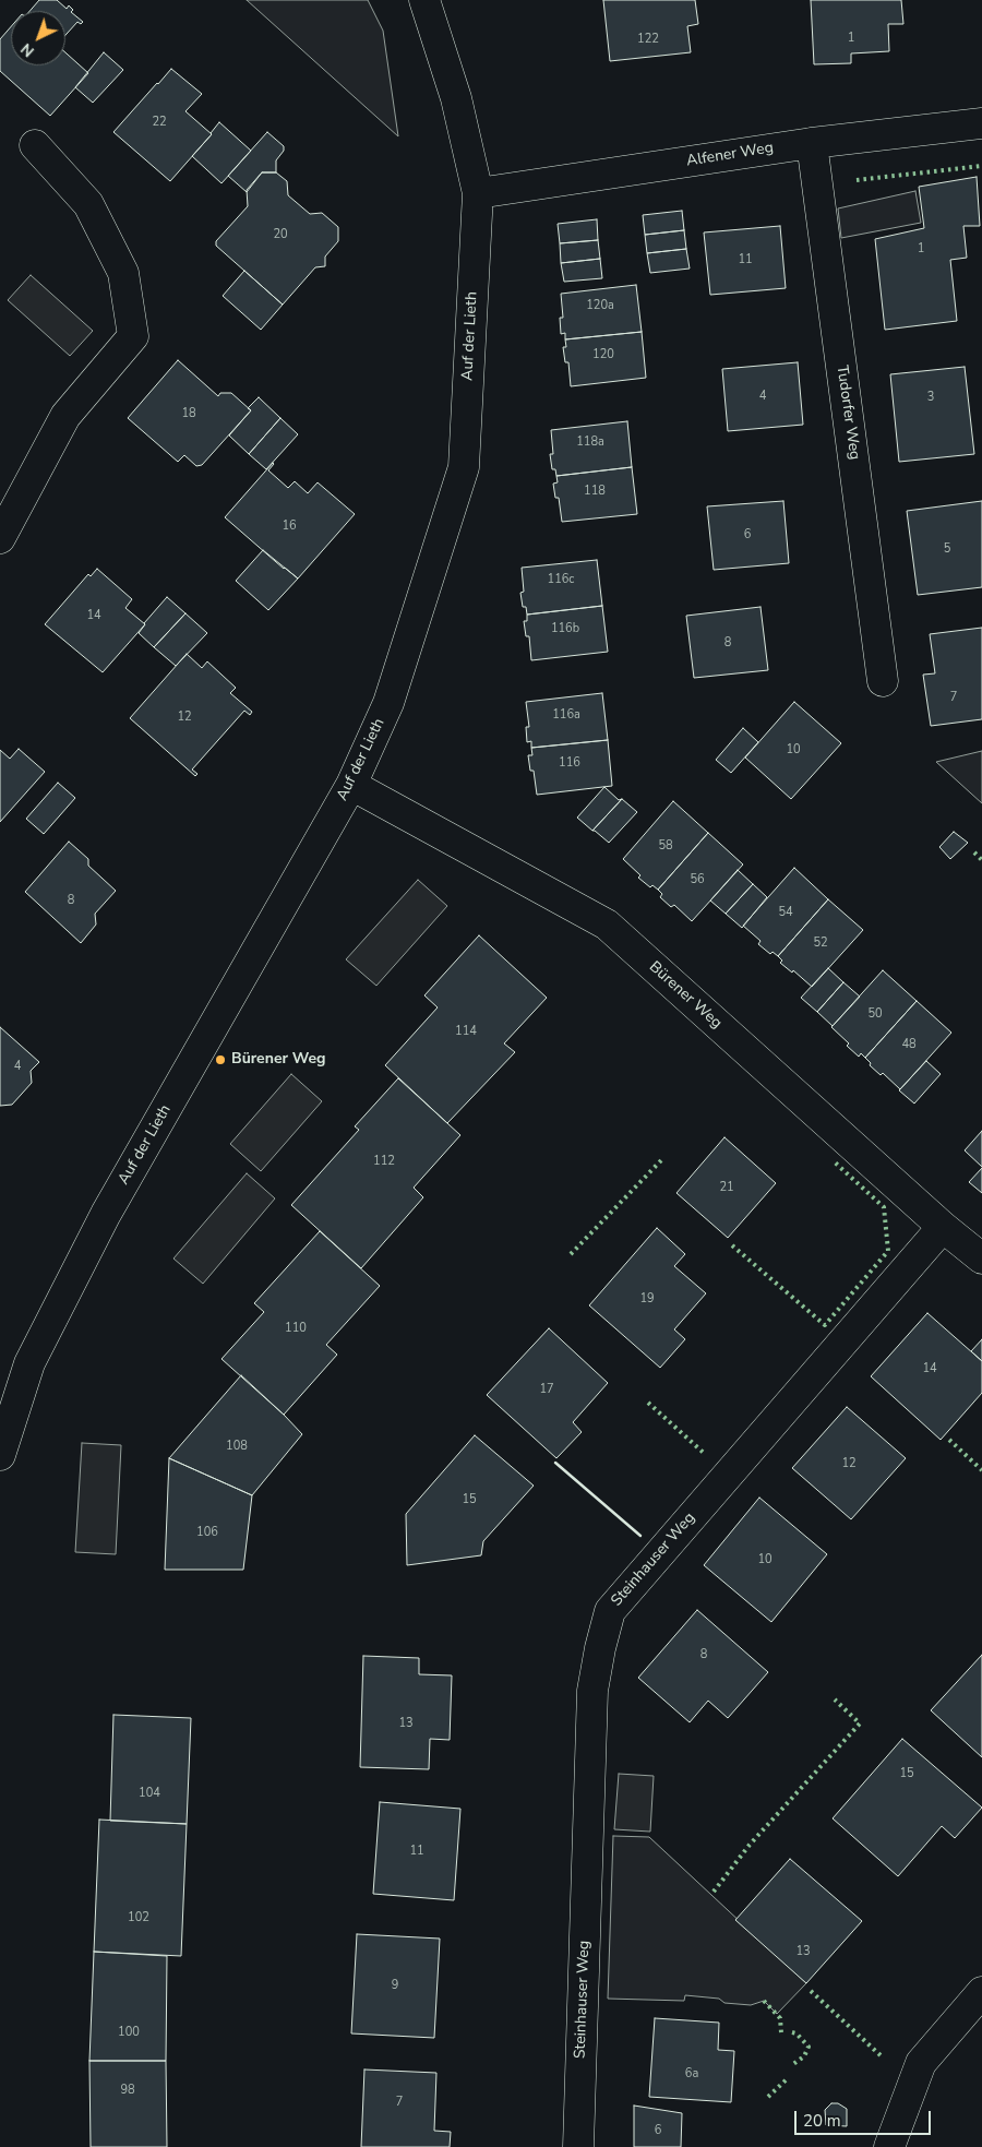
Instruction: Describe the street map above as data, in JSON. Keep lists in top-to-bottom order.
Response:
{
  "streets": {
    "street": [
      "Alfener Weg",
      "Auf der Lieth",
      "Tudorfer Weg",
      "Bürener Weg",
      "Steinhauser Weg"
    ]
  },
  "crossings": [
    ["Alfener Weg", "Auf der Lieth"],
    ["Alfener Weg", "Tudorfer Weg"],
    ["Auf der Lieth", "Bürener Weg"],
    ["Bürener Weg", "Steinhauser Weg"]
  ],
  "places": ["Bürener Weg"],
  "house_numbers": [
    "1",
    "122",
    "22",
    "20",
    "1",
    "11",
    "120a",
    "120",
    "4",
    "3",
    "18",
    "118a",
    "118",
    "16",
    "6",
    "5",
    "116c",
    "14",
    "116b",
    "8",
    "7",
    "116a",
    "12",
    "10",
    "116",
    "58",
    "56",
    "8",
    "54",
    "52",
    "50",
    "114",
    "48",
    "4",
    "112",
    "21",
    "19",
    "110",
    "14",
    "17",
    "108",
    "12",
    "15",
    "106",
    "10",
    "8",
    "13",
    "15",
    "104",
    "11",
    "102",
    "13",
    "9",
    "100",
    "6a",
    "98",
    "7",
    "6"
  ],
  "scale_bar": "20 m",
  "north": "bottom left"
}
